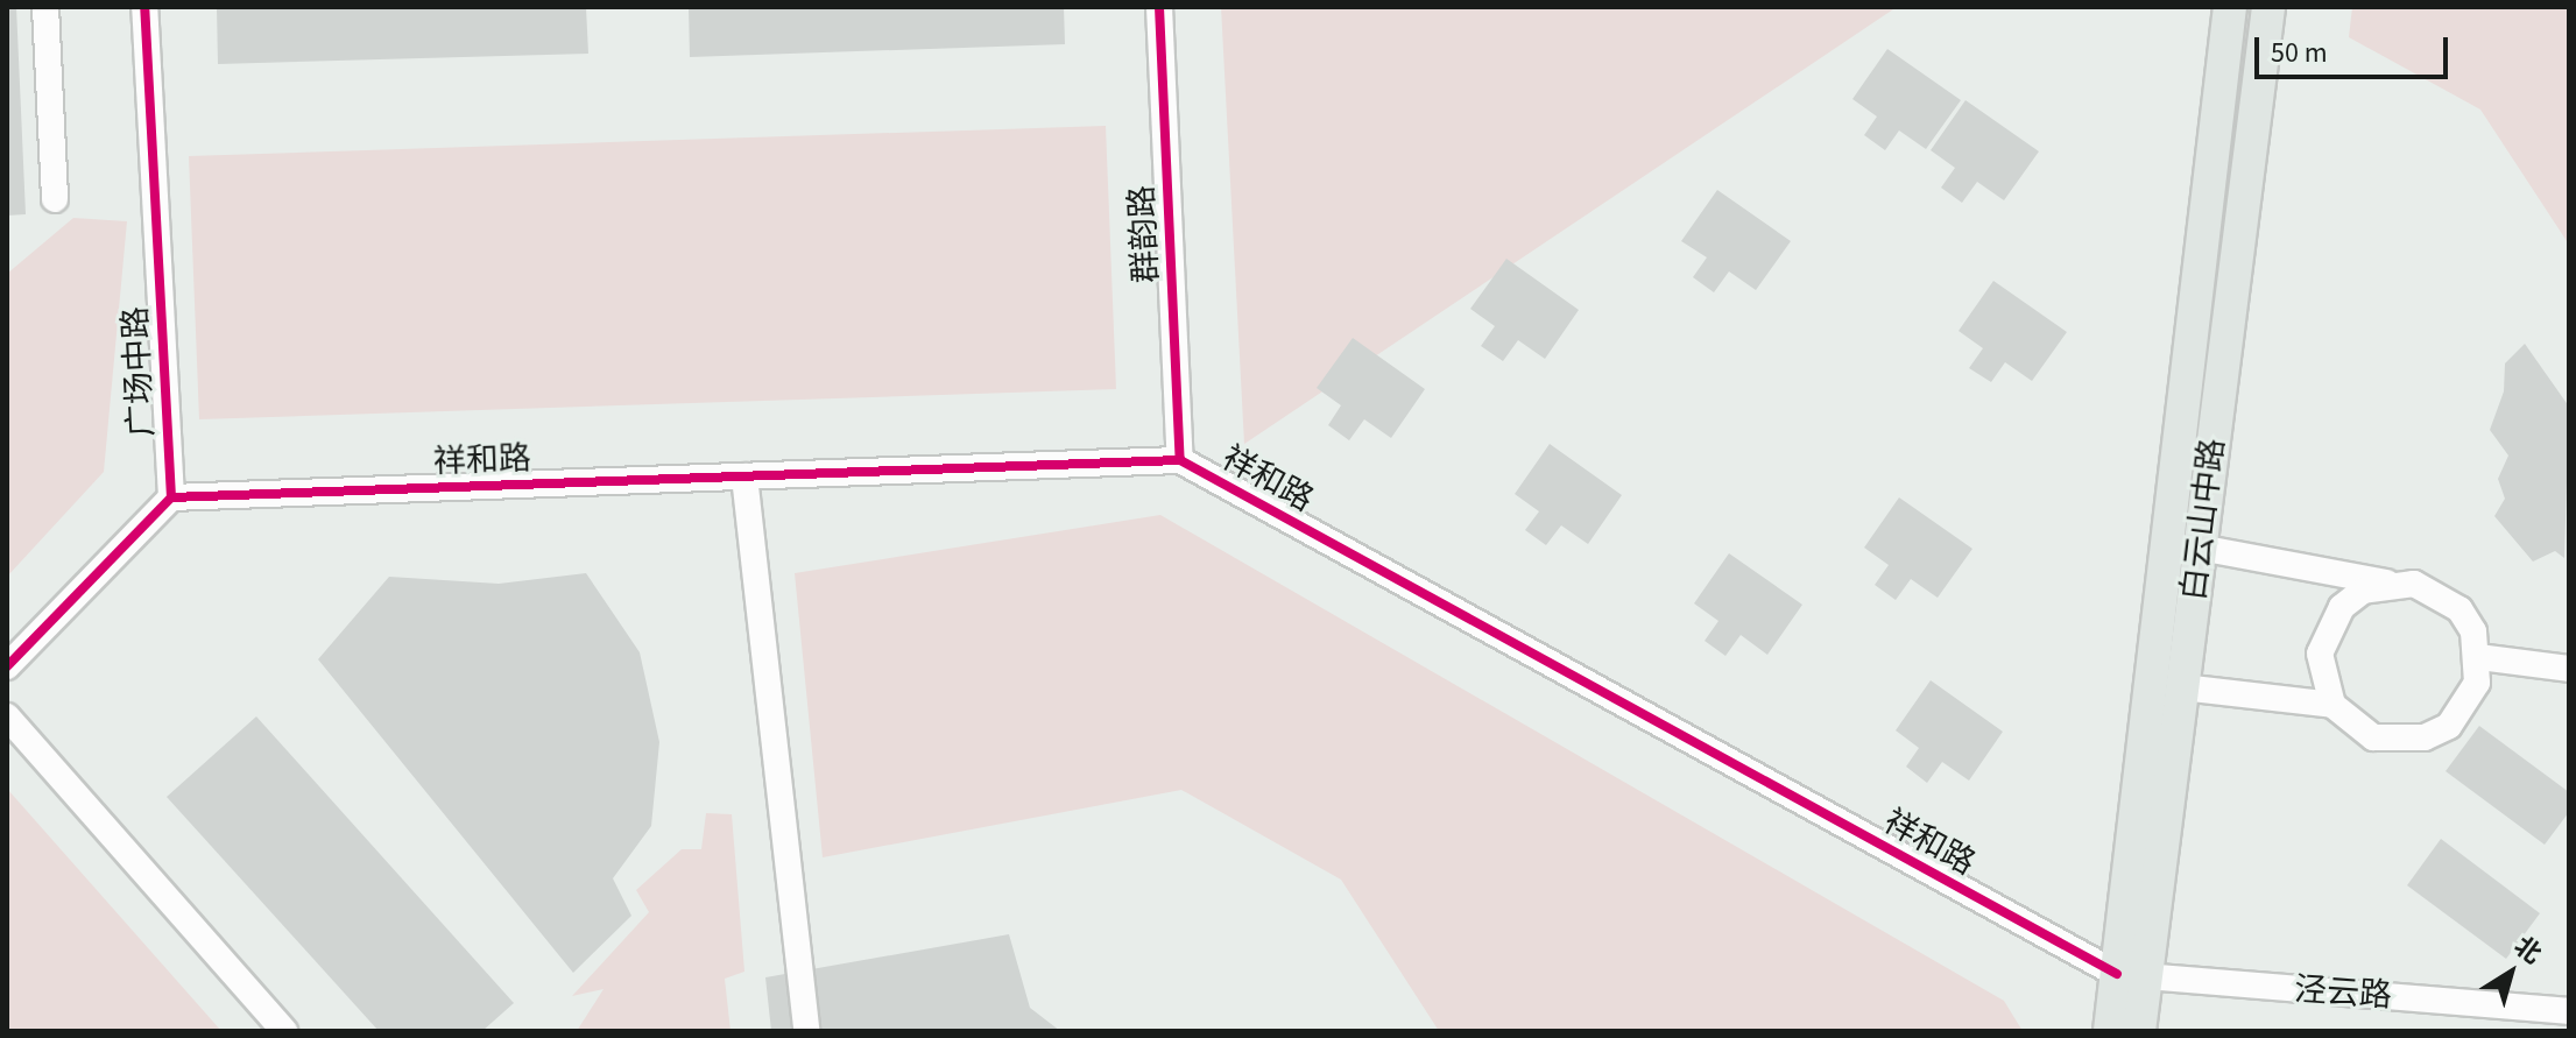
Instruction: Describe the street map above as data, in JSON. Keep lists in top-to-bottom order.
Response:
{
  "streets": {
    "main road": ["白云山中路"],
    "street": [
      "群韵路",
      "广场中路",
      "祥和路",
      "泾云路"
    ]
  },
  "crossings": [
    ["群韵路", "祥和路"],
    ["广场中路", "祥和路"],
    ["祥和路", "白云山中路"],
    ["祥和路", "泾云路"],
    ["白云山中路", "泾云路"]
  ],
  "scale_bar": "50 m",
  "north": "top right"
}
